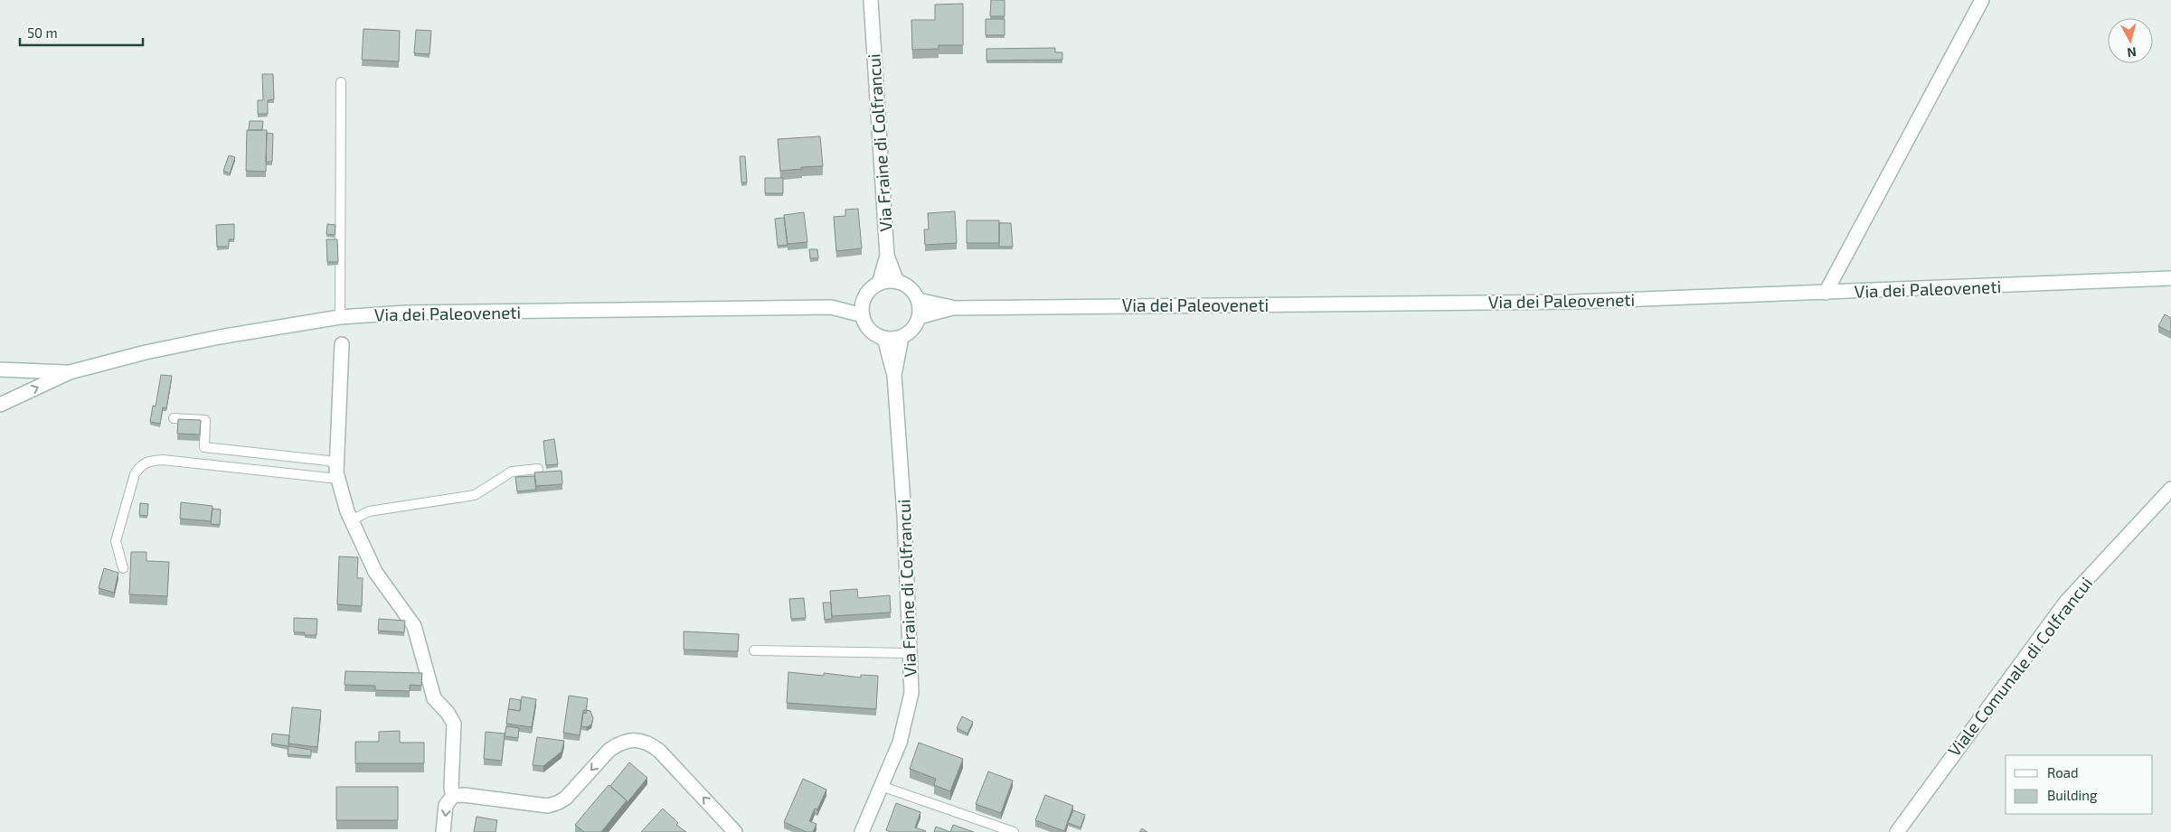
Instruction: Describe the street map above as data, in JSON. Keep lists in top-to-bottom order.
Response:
{
  "streets": {
    "street": ["Via Fraine di Colfrancui", "Via dei Paleoveneti", "Viale Comunale di Colfrancui"]
  },
  "crossings": [
    ["Via Fraine di Colfrancui", "Via dei Paleoveneti"]
  ],
  "legend": ["Road", "Building"],
  "scale_bar": "50 m",
  "north": "bottom"
}
